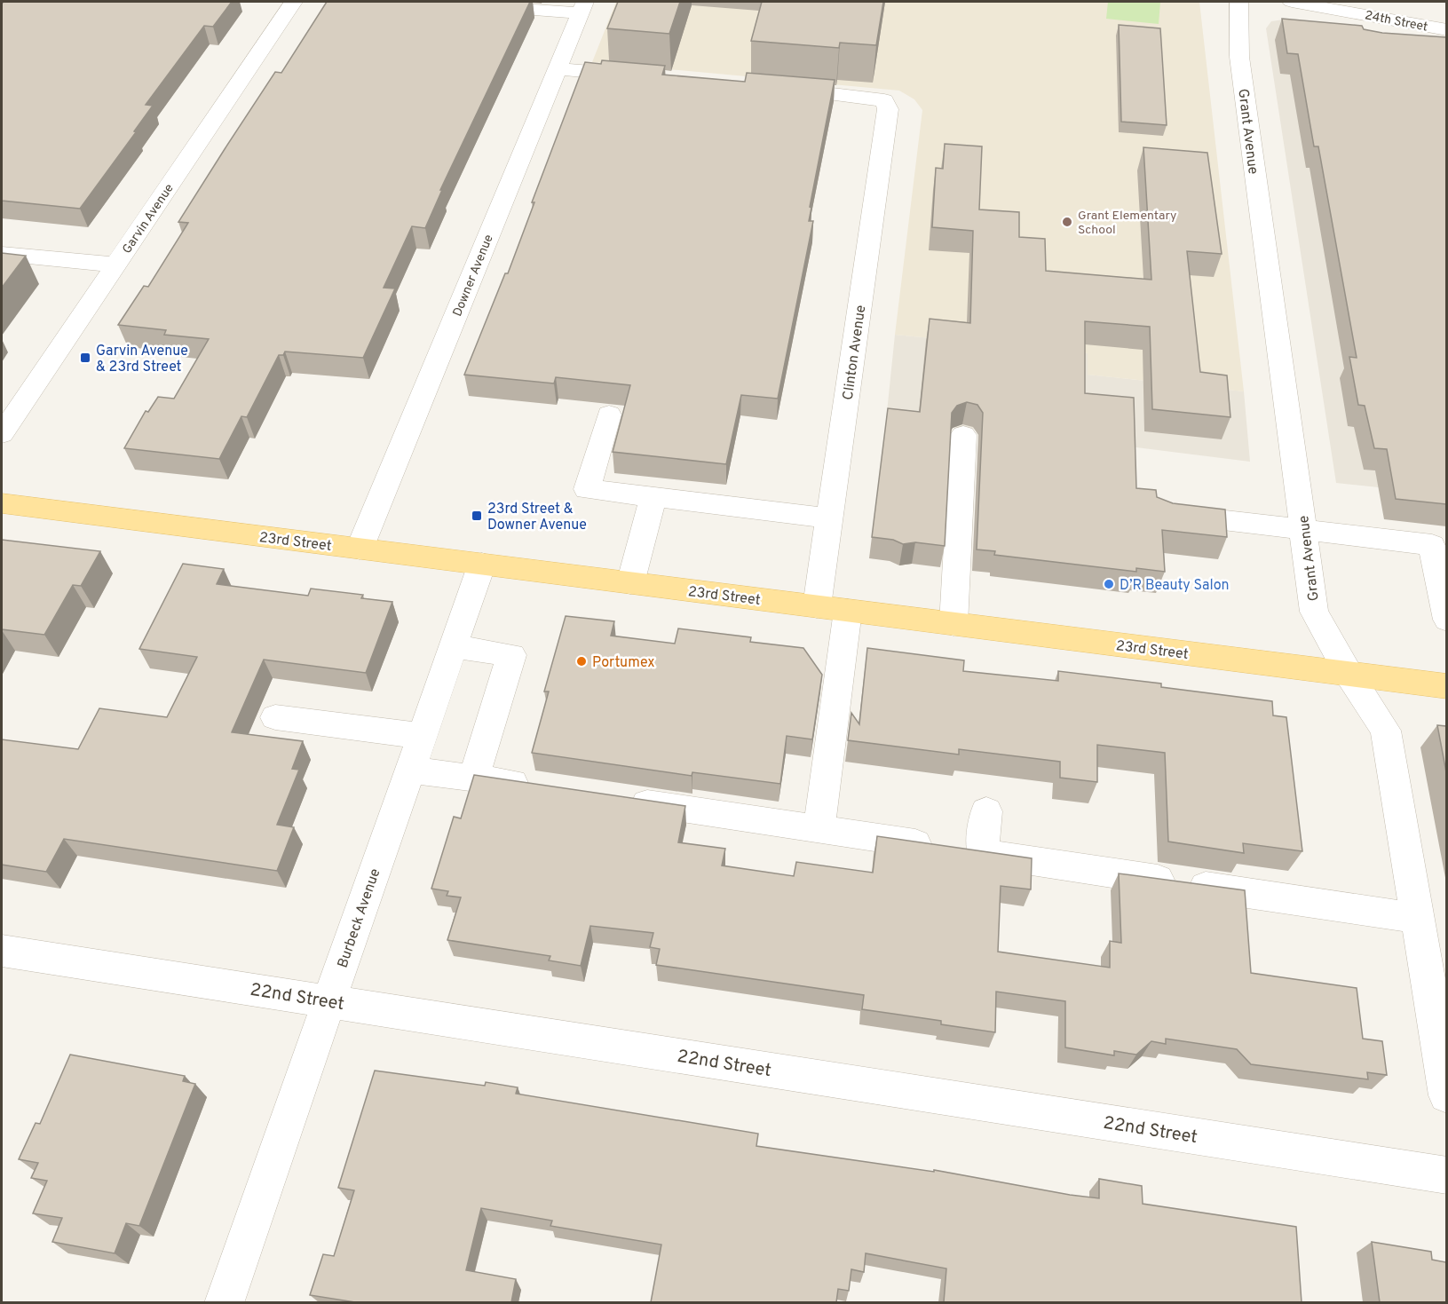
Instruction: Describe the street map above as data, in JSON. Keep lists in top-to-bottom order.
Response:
{
  "streets": {
    "main road": ["23rd Street"],
    "street": [
      "24th Street",
      "Grant Avenue",
      "Garvin Avenue",
      "Downer Avenue",
      "Clinton Avenue",
      "Burbeck Avenue",
      "22nd Street"
    ]
  },
  "crossings": [
    ["Grant Avenue", "23rd Street"],
    ["Downer Avenue", "23rd Street"],
    ["Clinton Avenue", "23rd Street"],
    ["23rd Street", "Burbeck Avenue"],
    ["Burbeck Avenue", "22nd Street"]
  ],
  "places": {
    "other": ["Grant Elementary School", "D’R Beauty Salon", "Portumex"],
    "transit": ["Garvin Avenue & 23rd Street", "23rd Street & Downer Avenue"]
  }
}
